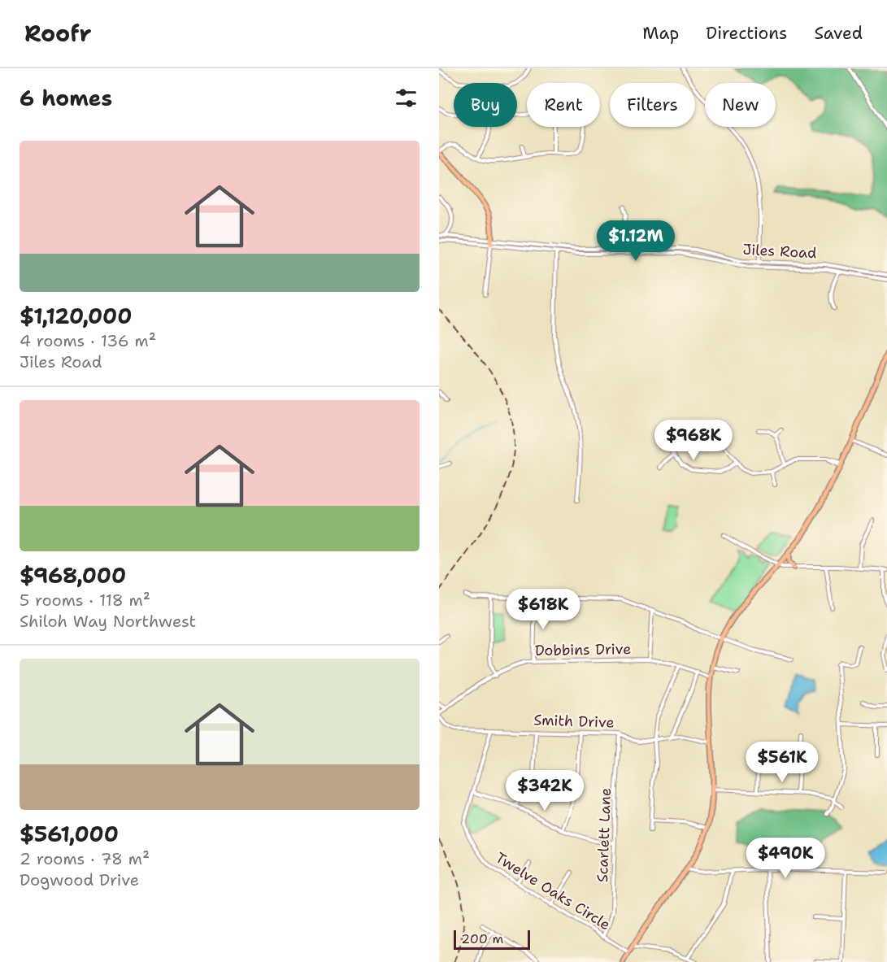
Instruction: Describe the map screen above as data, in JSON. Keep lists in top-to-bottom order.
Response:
{
  "streets": {
    "street": [
      "Jiles Road",
      "Dobbins Drive",
      "Smith Drive",
      "Scarlett Lane",
      "Twelve Oaks Circle"
    ]
  },
  "crossings": [
    ["Dobbins Drive", "Smith Drive"],
    ["Smith Drive", "Scarlett Lane"],
    ["Smith Drive", "Twelve Oaks Circle"],
    ["Scarlett Lane", "Twelve Oaks Circle"]
  ],
  "scale_bar": "200 m",
  "page": {
    "header": "Roofr",
    "nav": ["Map", "Directions", "Saved"],
    "heading": "6 homes",
    "chip": [
      "Buy",
      "Rent",
      "Filters",
      "New"
    ],
    "list": [
      {
        "name": "$1,120,000",
        "note": "4 rooms · 136 m² · Jiles Road"
      },
      {
        "name": "$968,000",
        "note": "5 rooms · 118 m² · Shiloh Way Northwest"
      },
      {
        "name": "$561,000",
        "note": "2 rooms · 78 m² · Dogwood Drive"
      }
    ],
    "price": [
      "$1.12M",
      "$968K",
      "$618K",
      "$561K",
      "$342K",
      "$490K"
    ],
    "scale": "200 m"
  }
}
